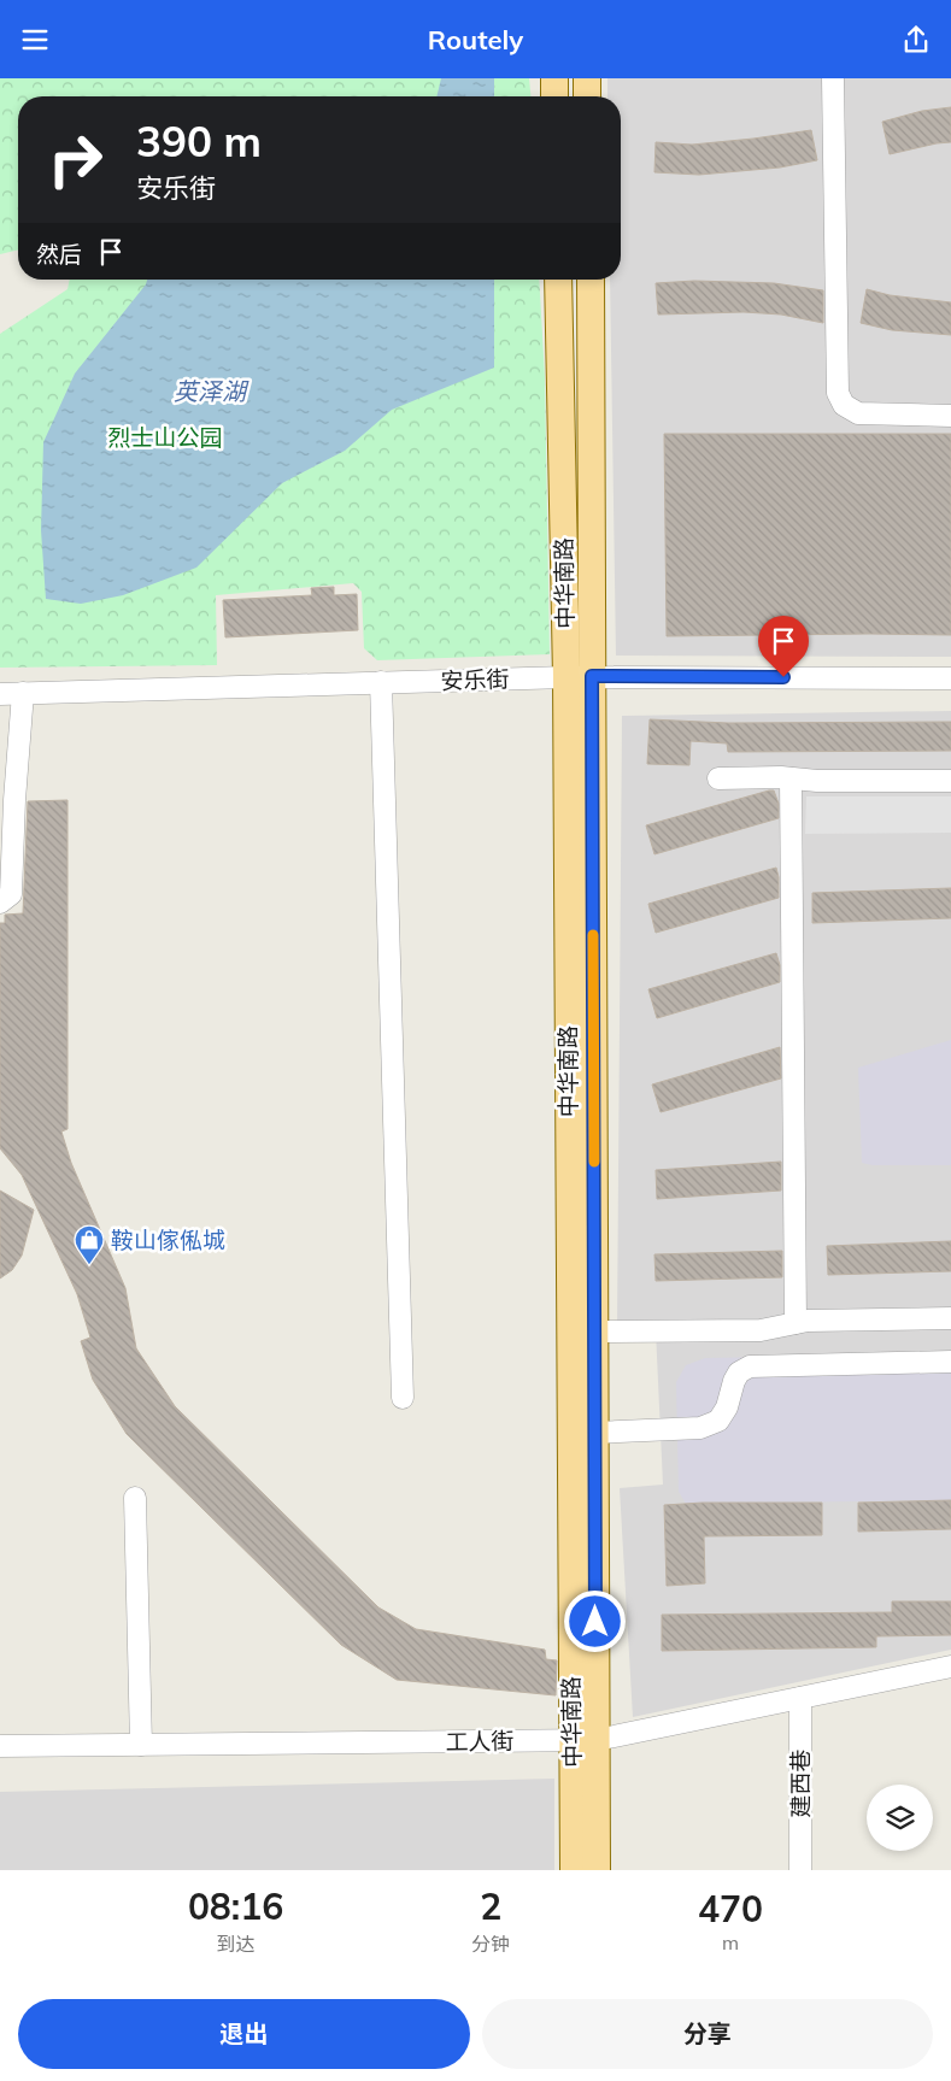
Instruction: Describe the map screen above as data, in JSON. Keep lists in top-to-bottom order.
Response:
{
  "streets": {
    "main road": ["中华南路"],
    "street": ["安乐街", "工人街", "建西巷"]
  },
  "crossings": [
    ["中华南路", "安乐街"],
    ["中华南路", "工人街"],
    ["工人街", "建西巷"]
  ],
  "water": ["英泽湖"],
  "parks": ["烈士山公园"],
  "places": {
    "shop": ["鞍山傢俬城"]
  },
  "page": {
    "header": "Routely",
    "turn": ["390 m", "安乐街"],
    "then": "然后",
    "eta": [
      "08:16",
      "到达",
      "2",
      "分钟",
      "470",
      "m"
    ],
    "buttons": ["退出", "分享"]
  }
}
